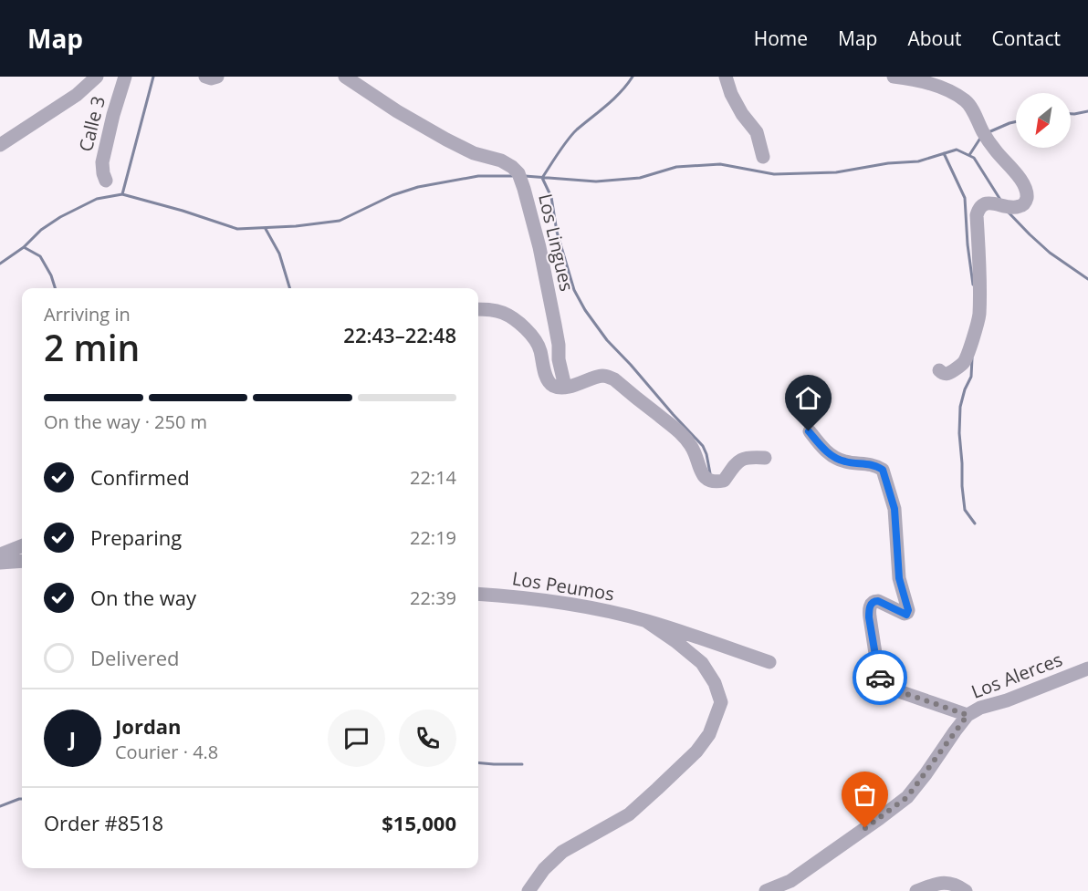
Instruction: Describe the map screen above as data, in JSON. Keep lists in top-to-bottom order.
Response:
{
  "streets": {
    "street": [
      "Calle 3",
      "Los Lingues",
      "Los Peumos",
      "Los Alerces"
    ]
  },
  "north": "bottom left",
  "page": {
    "header": "Map",
    "nav": [
      "Home",
      "Map",
      "About",
      "Contact"
    ],
    "heading": ["2 min", "Arriving in", "22:43–22:48"],
    "panel": [
      "Jordan",
      "Courier · 4.8",
      "Order #8518",
      "$15,000"
    ],
    "bar": "On the way · 250 m",
    "list": [
      ["Confirmed", "22:14"],
      ["Preparing", "22:19"],
      ["On the way", "22:39"],
      "Delivered"
    ],
    "round": "J"
  }
}
